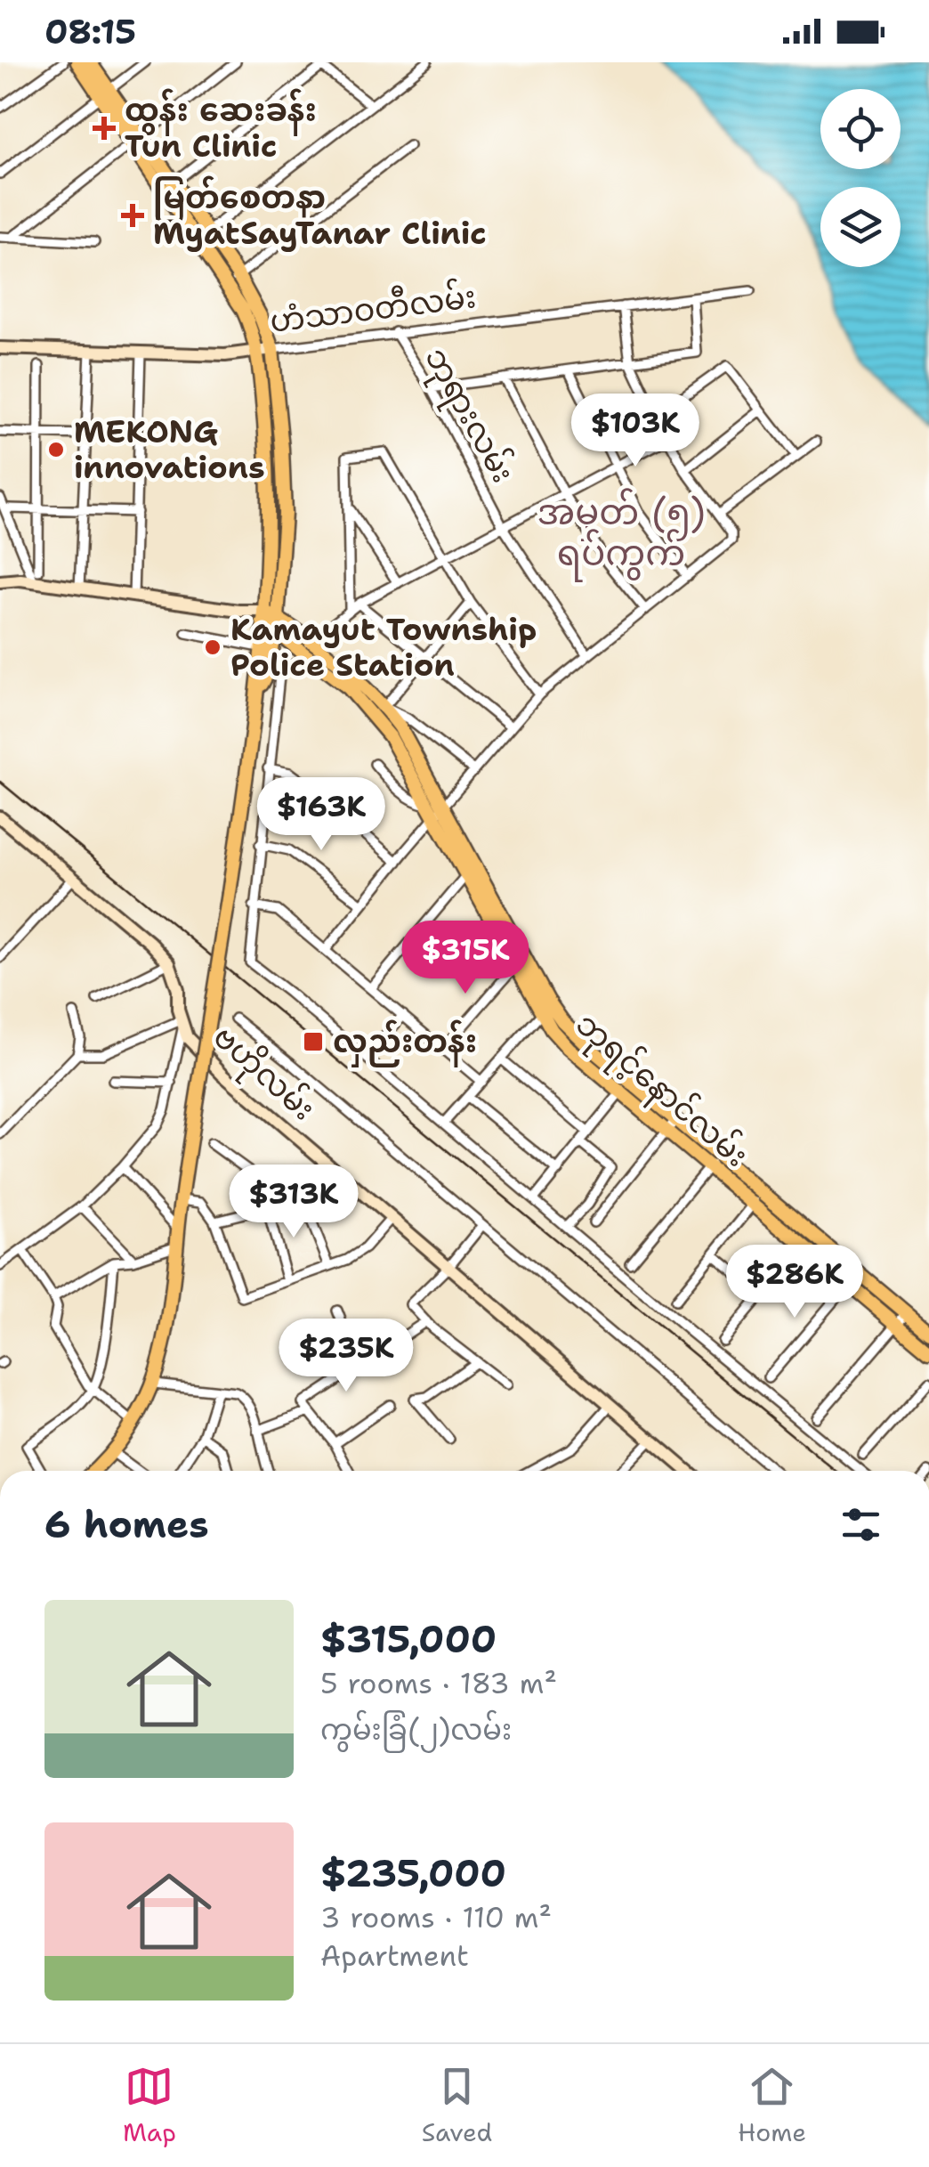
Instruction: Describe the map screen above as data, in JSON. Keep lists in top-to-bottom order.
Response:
{
  "streets": {
    "main road": ["ဟံသာဝတီလမ်း", "ဗဟိုလမ်း", "ဘုရင့်နောင်လမ်း"],
    "street": ["ဘုရားလမ်း"]
  },
  "crossings": [
    ["ဟံသာဝတီလမ်း", "ဘုရားလမ်း"]
  ],
  "districts": ["အမှတ် (၅) ရပ်ကွက်"],
  "places": {
    "health": ["ထွန်း ဆေးခန်း Tun Clinic", "မြတ်စေတနာ MyatSayTanar Clinic"],
    "other": ["MEKONG innovations", "Kamayut Township Police Station"],
    "transit": ["လှည်းတန်း"]
  },
  "page": {
    "status": "08:15",
    "price": [
      "$103K",
      "$163K",
      "$315K",
      "$313K",
      "$286K",
      "$235K"
    ],
    "heading": "6 homes",
    "list": [
      {
        "name": "$315,000",
        "note": "5 rooms · 183 m² · ကွမ်းခြံ(၂)လမ်း"
      },
      {
        "name": "$235,000",
        "note": "3 rooms · 110 m² · Apartment"
      }
    ],
    "tabs": ["Map", "Saved", "Home"]
  }
}
